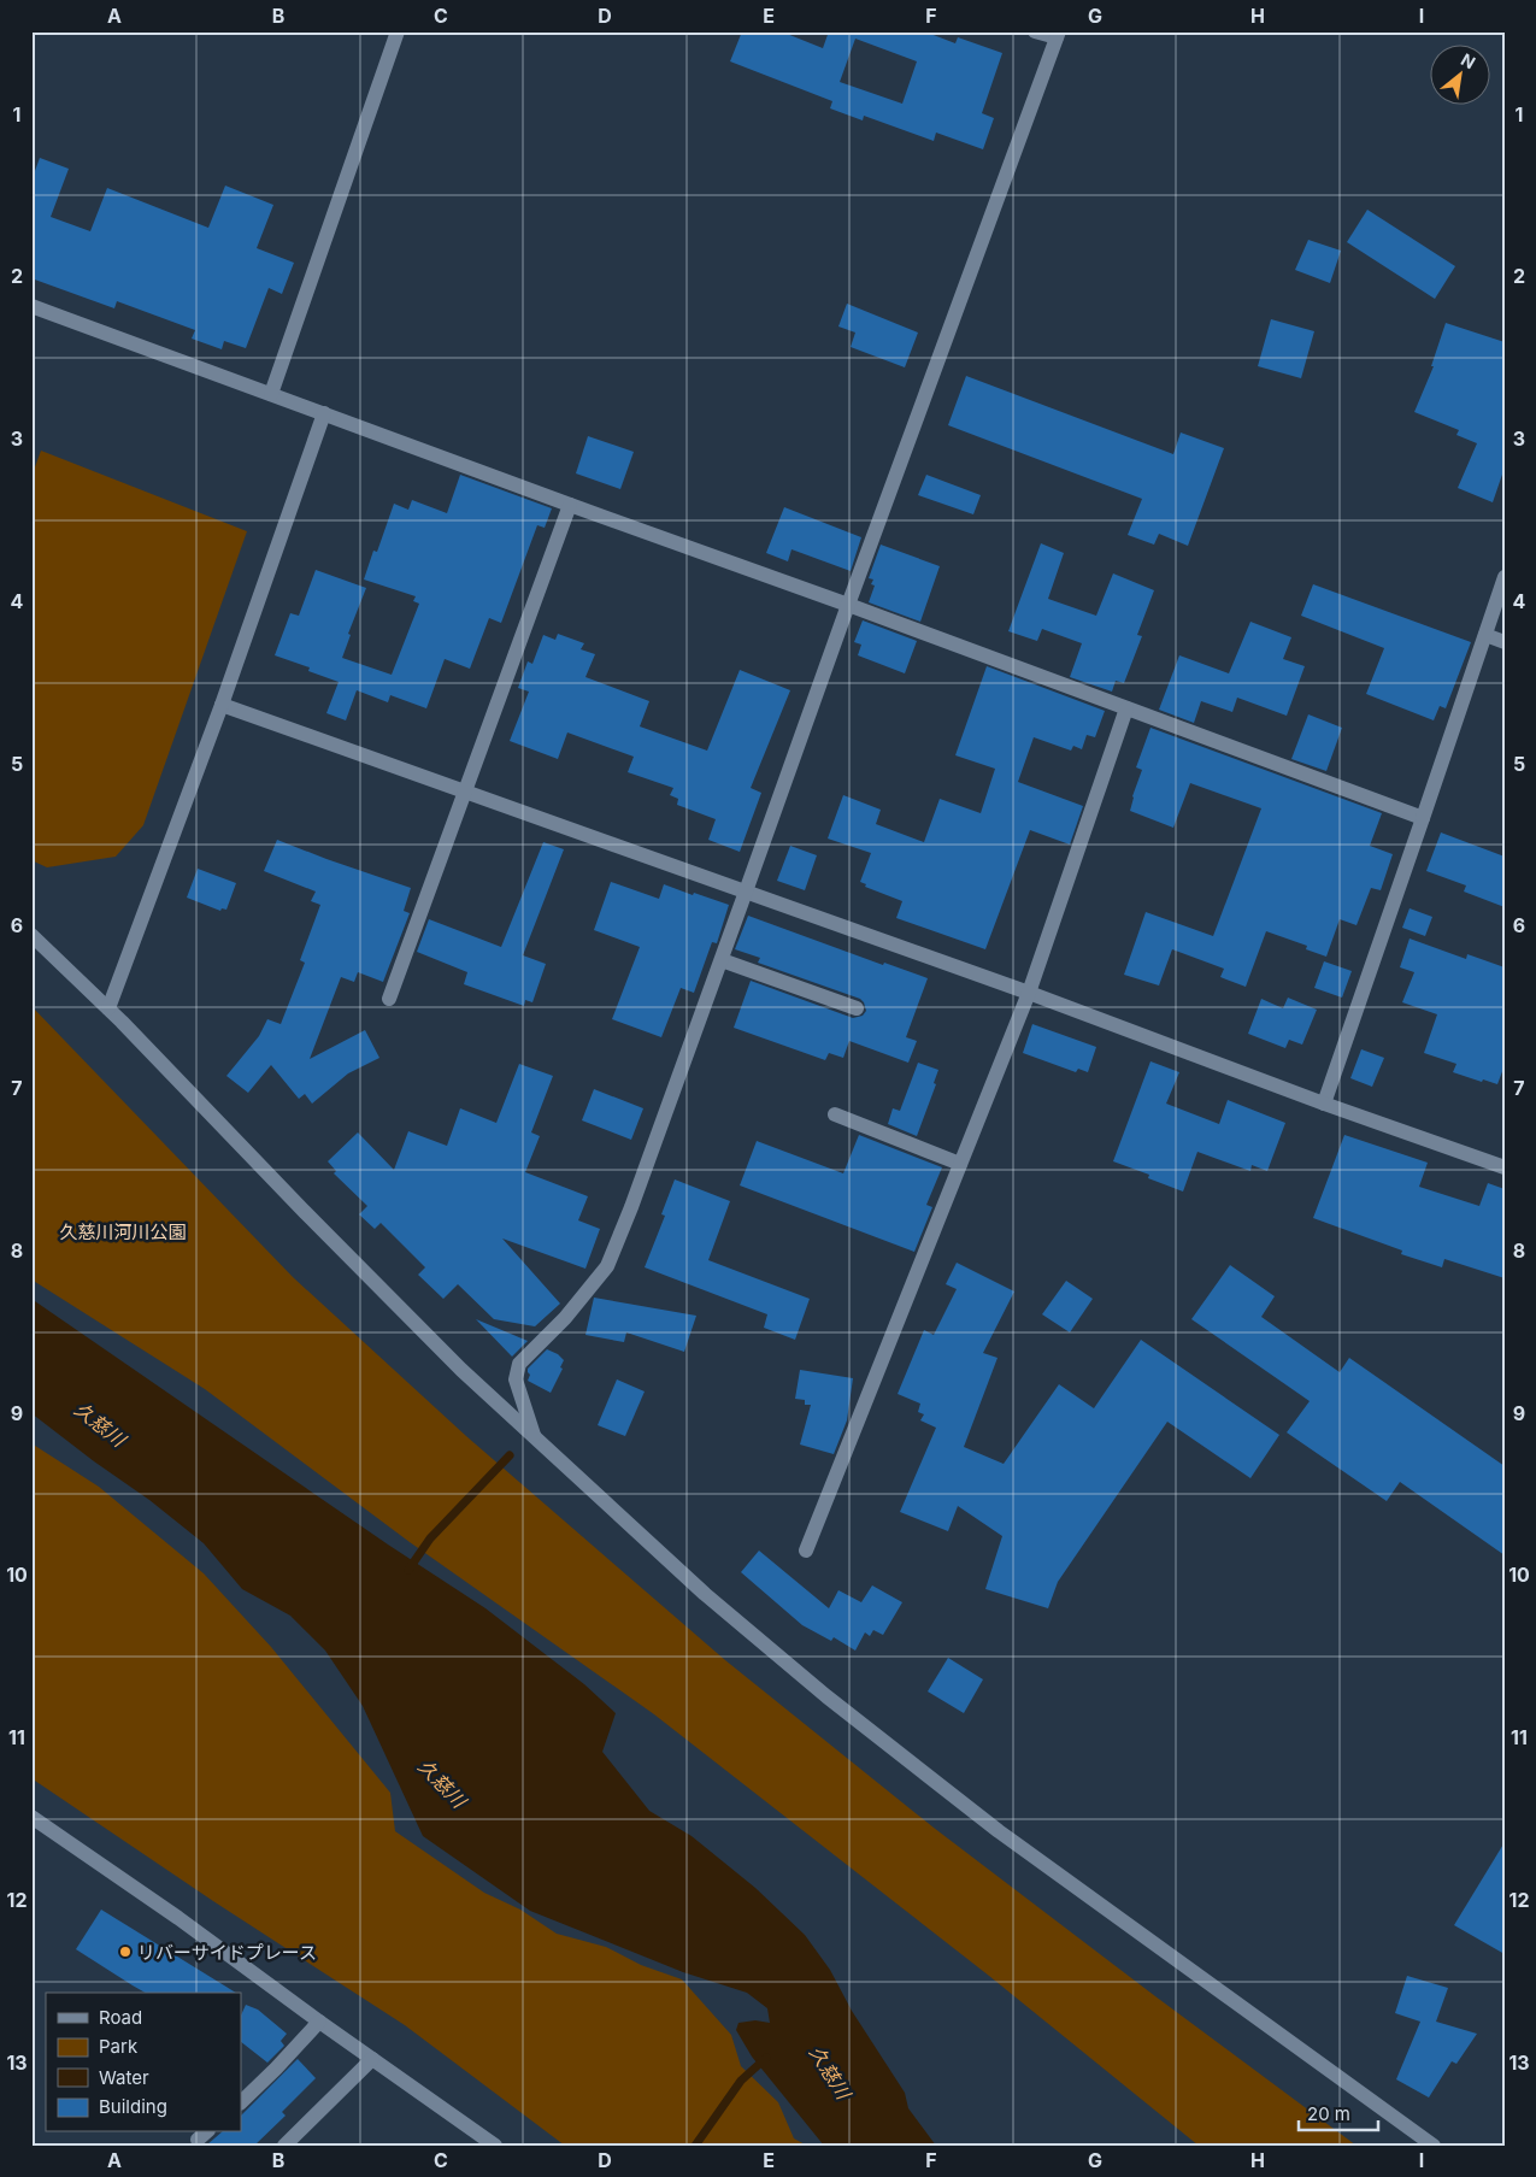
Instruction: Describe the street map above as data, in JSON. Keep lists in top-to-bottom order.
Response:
{
  "water": ["久慈川"],
  "parks": ["久慈川河川公園"],
  "places": ["リバーサイドプレース"],
  "legend": [
    "Road",
    "Park",
    "Water",
    "Building"
  ],
  "scale_bar": "20 m",
  "north": "top right",
  "grid": {
    "columns": [
      "A",
      "B",
      "C",
      "D",
      "E",
      "F",
      "G",
      "H",
      "I"
    ],
    "rows": [
      "1",
      "2",
      "3",
      "4",
      "5",
      "6",
      "7",
      "8",
      "9",
      "10",
      "11",
      "12",
      "13"
    ]
  }
}
